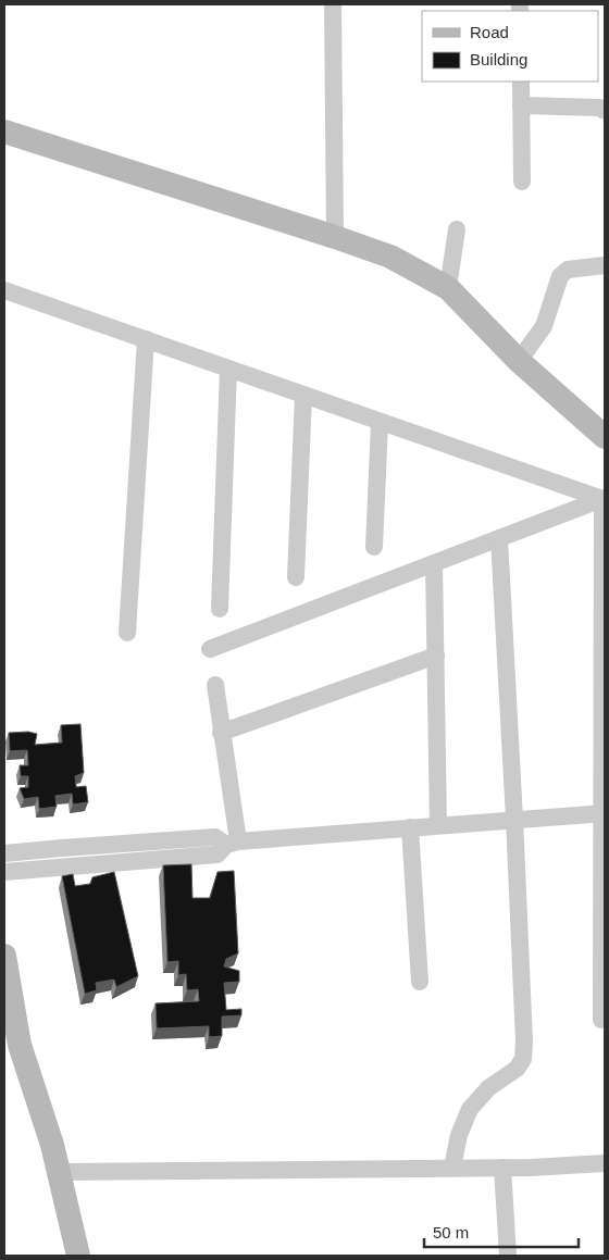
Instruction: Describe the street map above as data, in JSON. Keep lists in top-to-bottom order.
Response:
{
  "legend": ["Road", "Building"],
  "scale_bar": "50 m"
}
